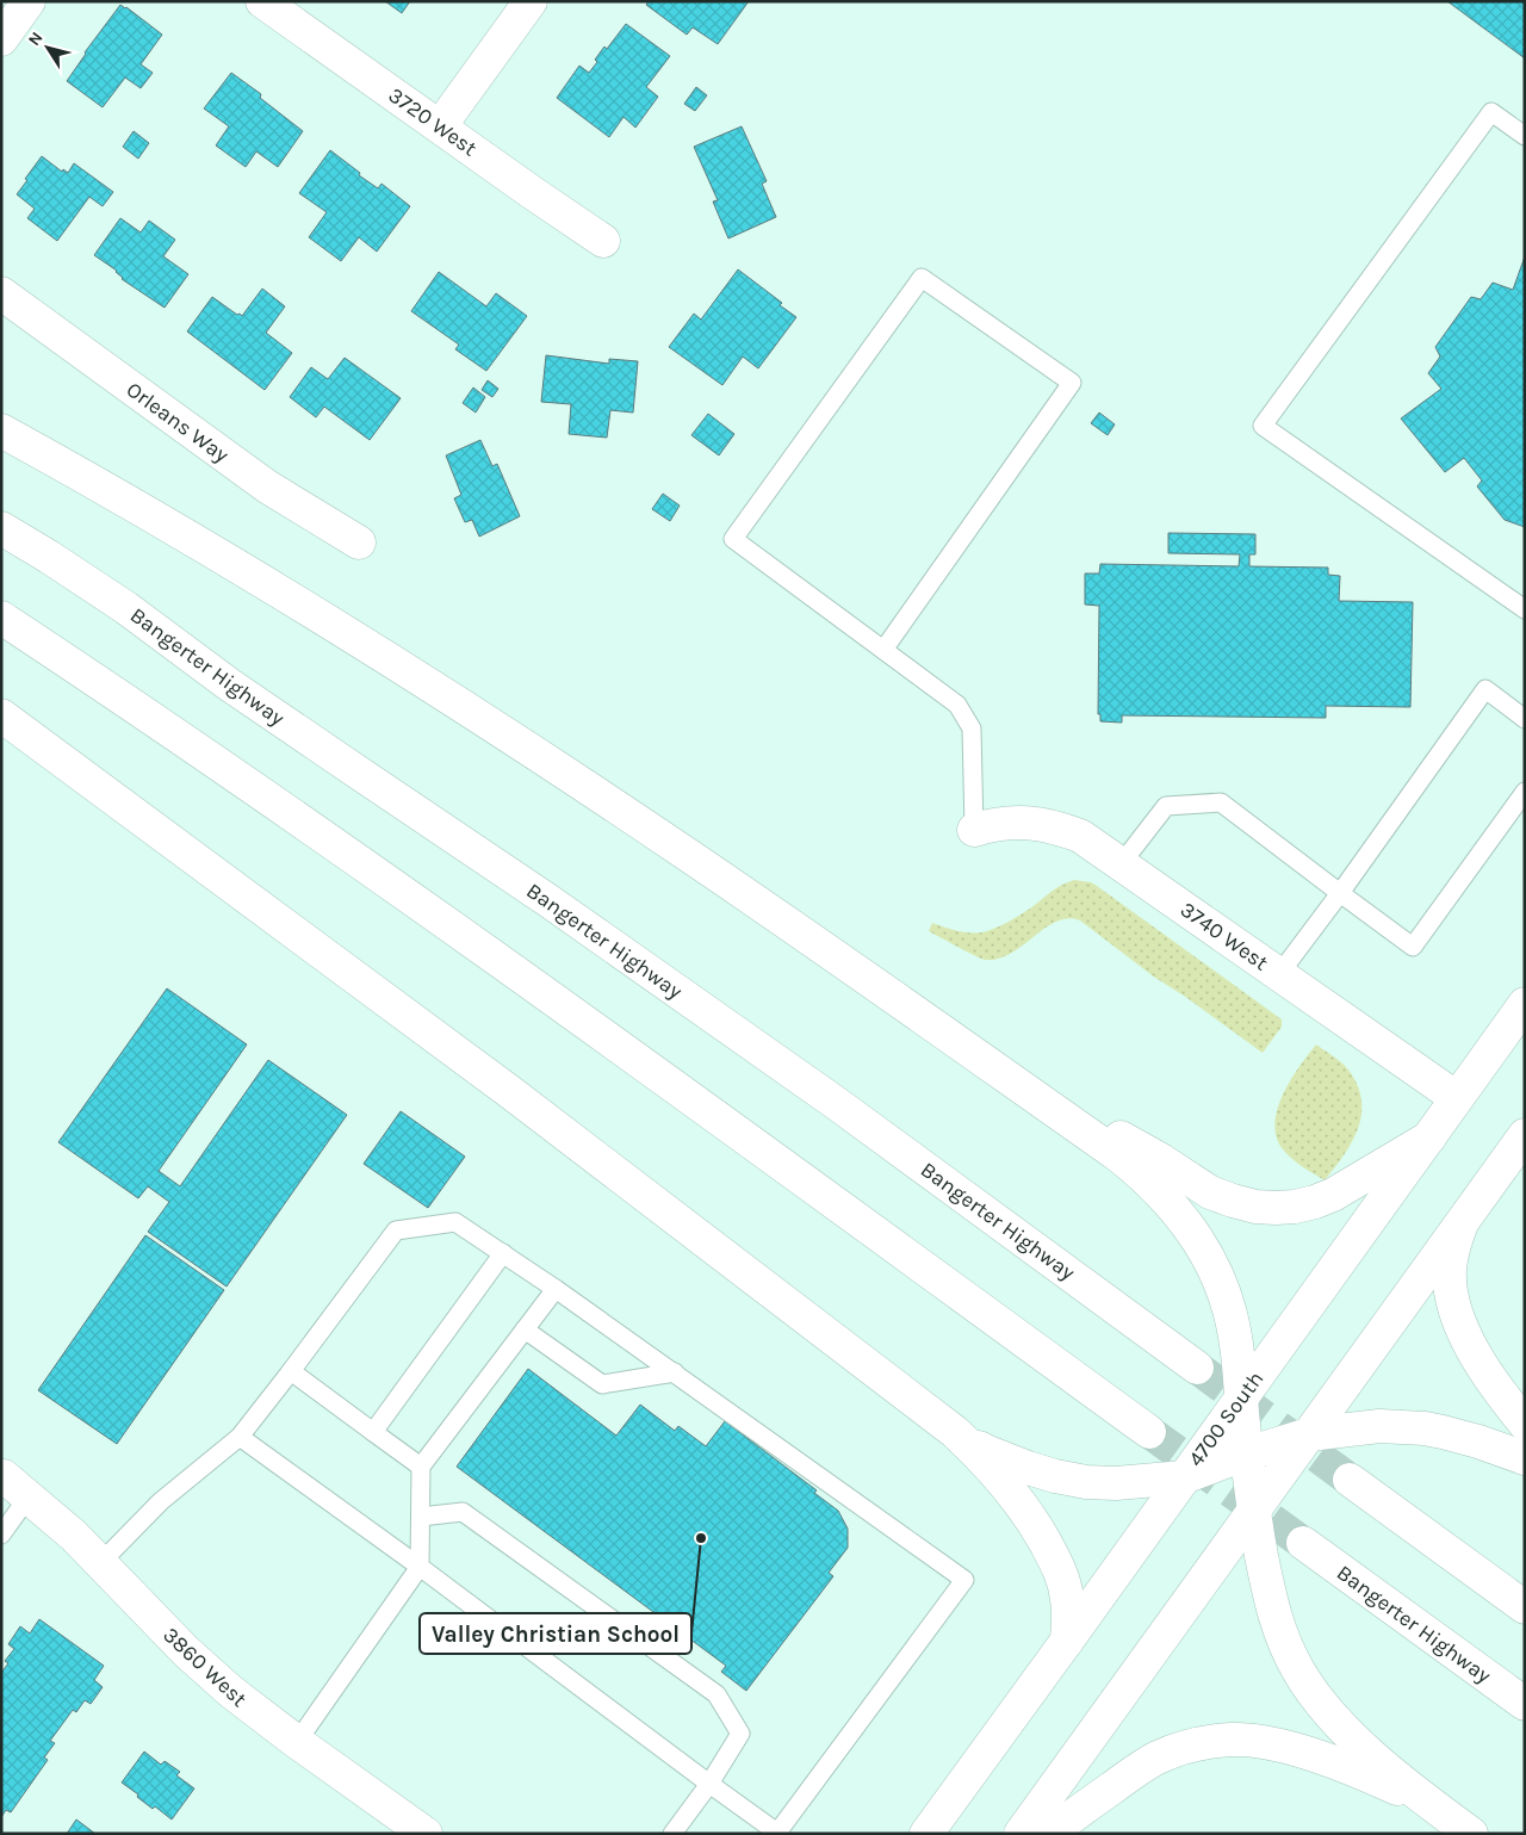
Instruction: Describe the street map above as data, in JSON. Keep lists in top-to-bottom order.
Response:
{
  "streets": {
    "main road": [
      "3720 West",
      "Orleans Way",
      "Bangerter Highway",
      "3740 West",
      "4700 South",
      "3860 West"
    ]
  },
  "crossings": [
    ["3740 West", "4700 South"]
  ],
  "places": ["Valley Christian School"],
  "north": "top left"
}
